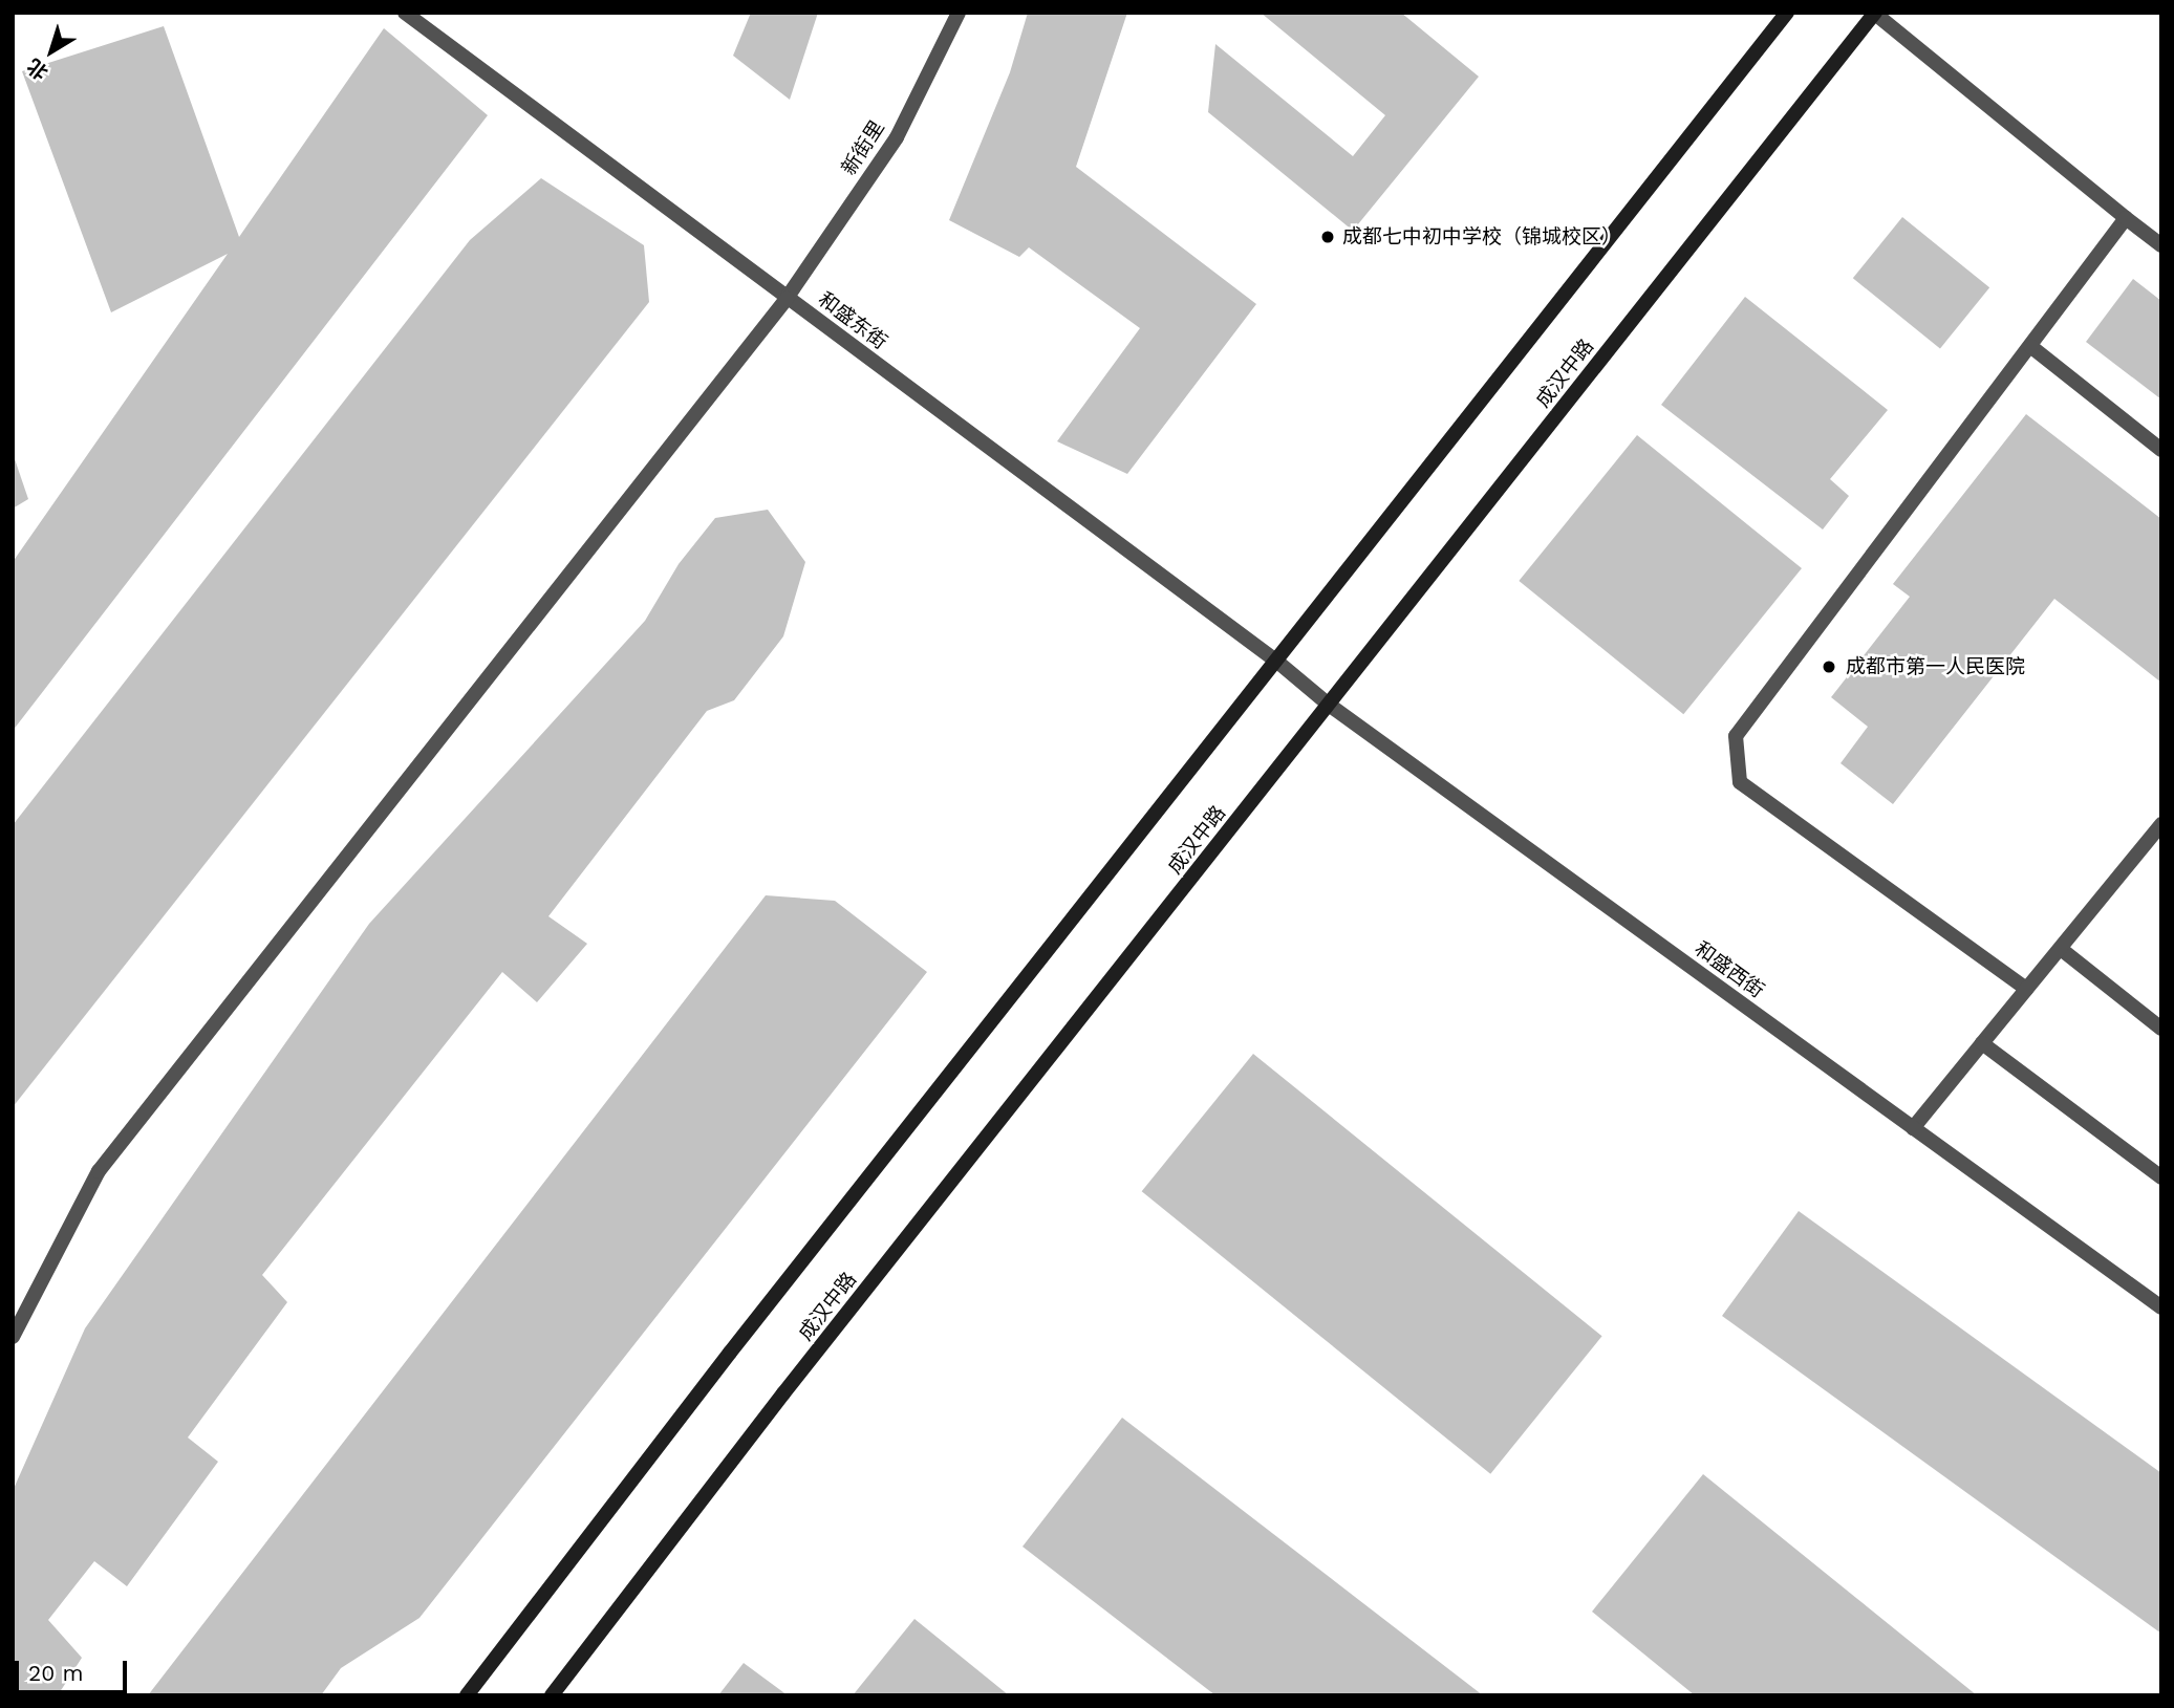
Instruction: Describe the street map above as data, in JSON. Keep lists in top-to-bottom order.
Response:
{
  "streets": {
    "main road": ["成汉中路"],
    "street": ["新街里", "和盛东街", "和盛西街"]
  },
  "crossings": [
    ["新街里", "和盛东街"],
    ["和盛东街", "和盛西街"],
    ["成汉中路", "和盛西街"]
  ],
  "places": ["成都七中初中学校（锦城校区）", "成都市第一人民医院"],
  "scale_bar": "20 m",
  "north": "bottom left"
}
